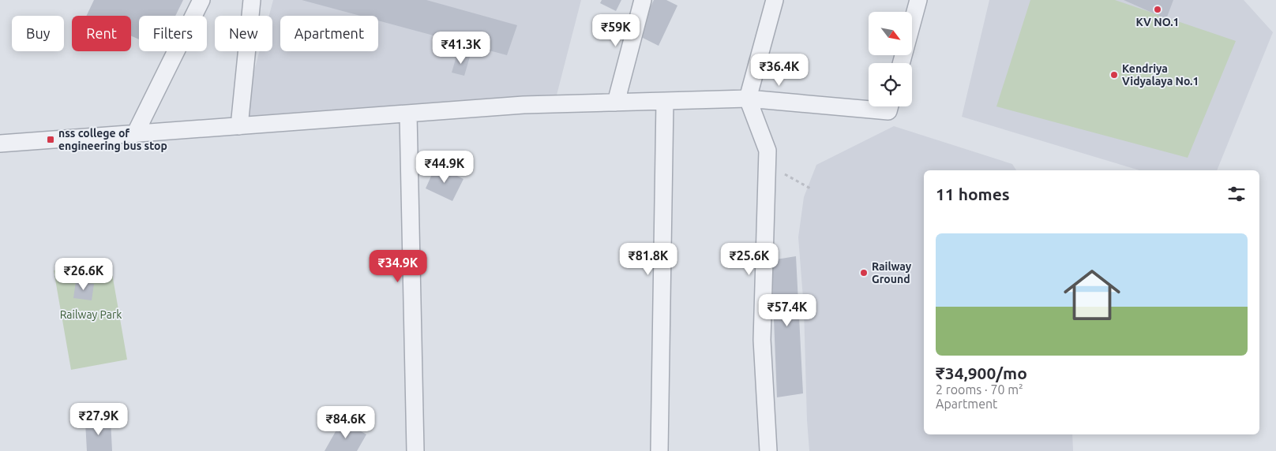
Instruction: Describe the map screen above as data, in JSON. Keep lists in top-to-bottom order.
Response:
{
  "parks": ["Railway Park"],
  "places": {
    "other": ["KV NO.1", "Kendriya Vidyalaya No.1", "Railway Ground"],
    "transit": ["nss college of engineering bus stop"]
  },
  "north": "bottom right",
  "page": {
    "price": [
      "₹59K",
      "₹41.3K",
      "₹36.4K",
      "₹44.9K",
      "₹81.8K",
      "₹25.6K",
      "₹34.9K",
      "₹26.6K",
      "₹57.4K",
      "₹27.9K",
      "₹84.6K"
    ],
    "chip": [
      "Buy",
      "Rent",
      "Filters",
      "New",
      "Apartment"
    ],
    "heading": "11 homes",
    "list": [
      {
        "name": "₹34,900/mo",
        "note": "2 rooms · 70 m² · Apartment"
      }
    ]
  }
}
